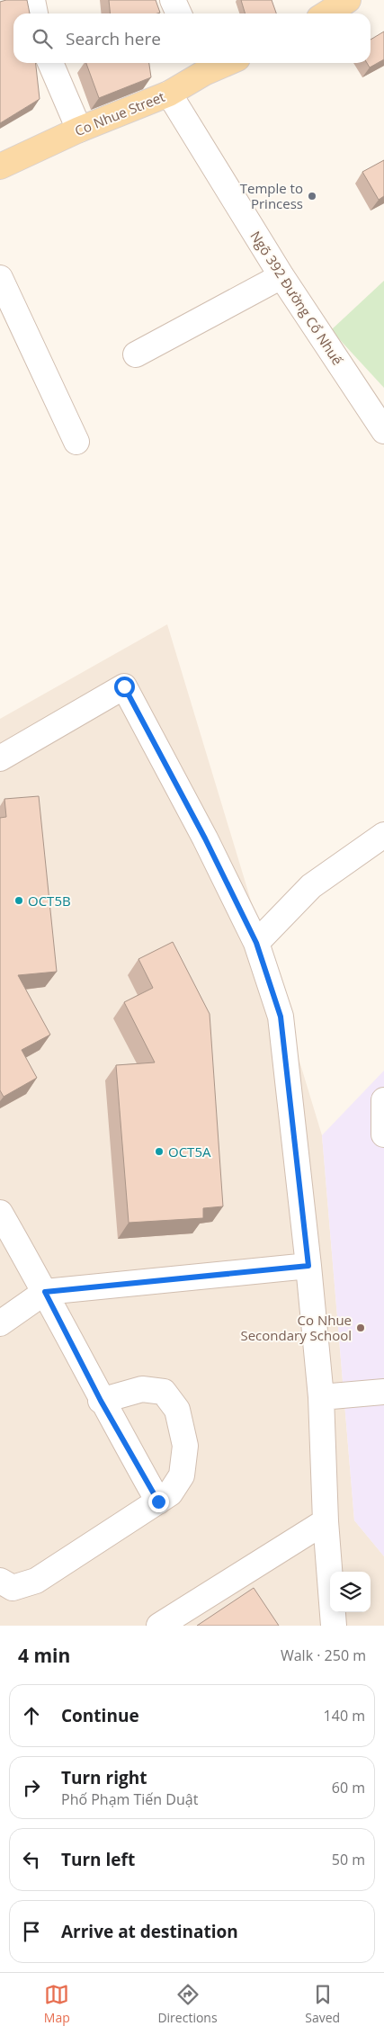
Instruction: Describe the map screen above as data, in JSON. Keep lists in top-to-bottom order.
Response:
{
  "streets": {
    "main road": ["Co Nhue Street"],
    "street": ["Ngõ 392 Đường Cổ Nhuế"]
  },
  "crossings": [
    ["Co Nhue Street", "Ngõ 392 Đường Cổ Nhuế"]
  ],
  "places": [
    "Temple to Princess",
    "OCT5B",
    "OCT5A",
    "Co Nhue Secondary School"
  ],
  "page": {
    "search": "Search here",
    "heading": ["4 min", "Walk · 250 m"],
    "list": [
      ["Continue", "140 m"],
      ["Turn right", "Phố Phạm Tiến Duật", "60 m"],
      ["Turn left", "50 m"],
      "Arrive at destination"
    ],
    "nav": ["Map", "Directions", "Saved"]
  }
}
